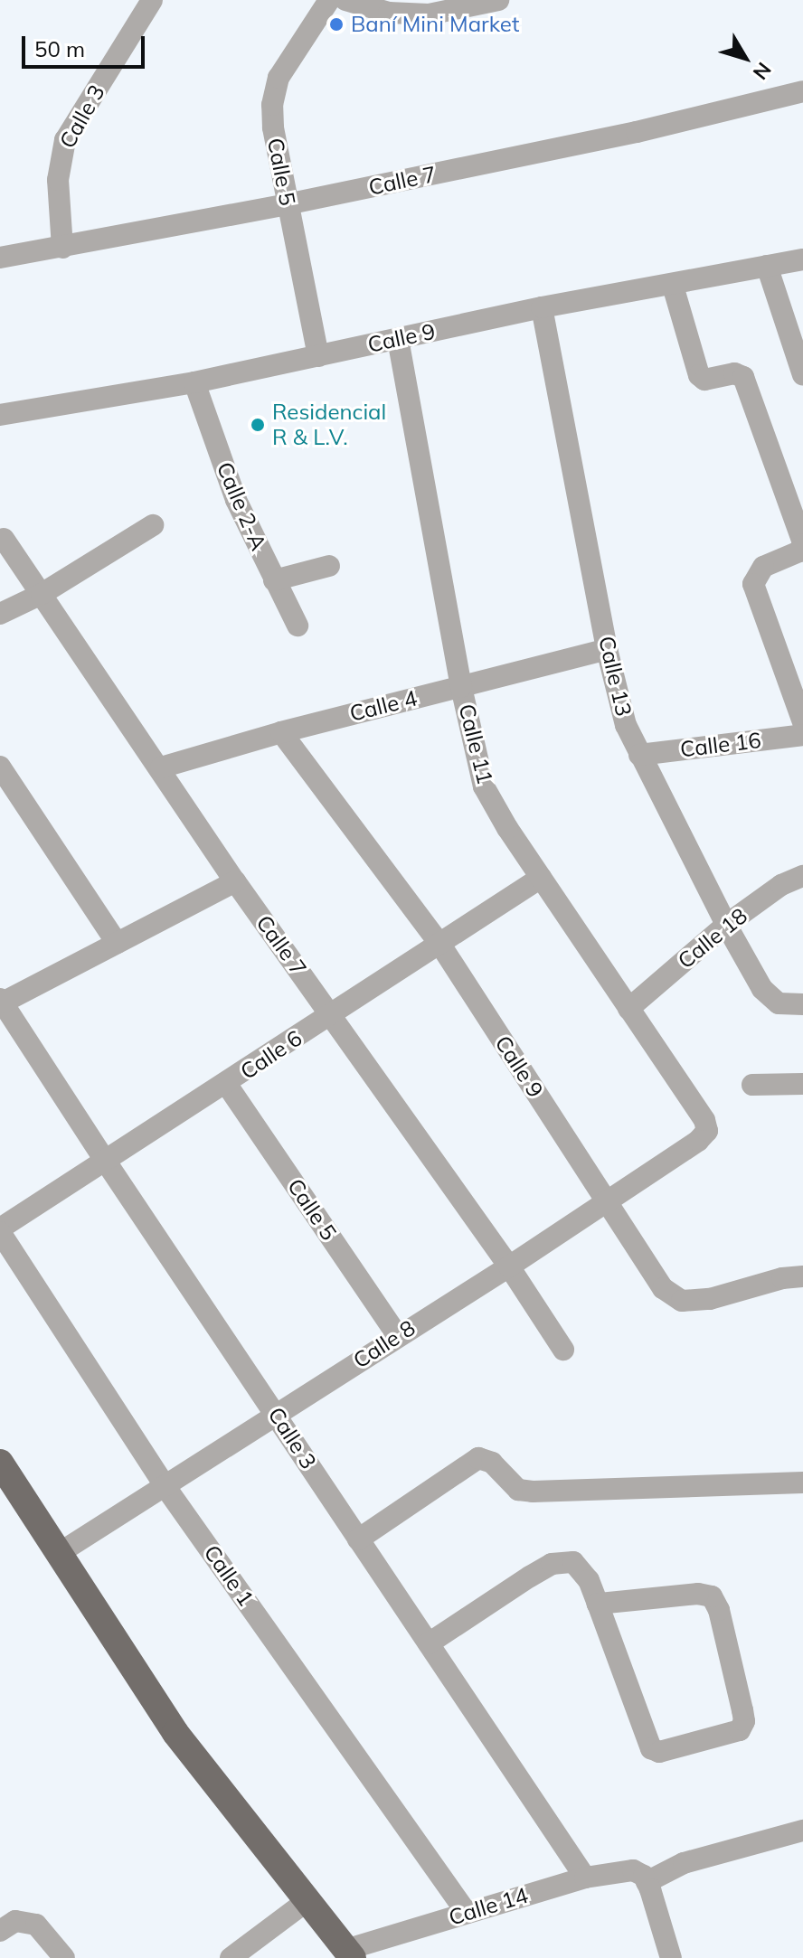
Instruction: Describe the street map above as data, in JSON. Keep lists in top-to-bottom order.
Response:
{
  "streets": {
    "street": [
      "Calle 3",
      "Calle 5",
      "Calle 7",
      "Calle 9",
      "Calle 2-A",
      "Calle 13",
      "Calle 4",
      "Calle 11",
      "Calle 16",
      "Calle 18",
      "Calle 6",
      "Calle 8",
      "Calle 1",
      "Calle 14"
    ]
  },
  "crossings": [
    ["Calle 3", "Calle 7"],
    ["Calle 3", "Calle 6"],
    ["Calle 3", "Calle 8"],
    ["Calle 3", "Calle 14"],
    ["Calle 5", "Calle 7"],
    ["Calle 5", "Calle 9"],
    ["Calle 5", "Calle 6"],
    ["Calle 5", "Calle 8"],
    ["Calle 7", "Calle 4"],
    ["Calle 7", "Calle 6"],
    ["Calle 7", "Calle 8"],
    ["Calle 9", "Calle 2-A"],
    ["Calle 9", "Calle 13"],
    ["Calle 9", "Calle 4"],
    ["Calle 9", "Calle 11"],
    ["Calle 9", "Calle 6"],
    ["Calle 9", "Calle 8"],
    ["Calle 13", "Calle 4"],
    ["Calle 13", "Calle 16"],
    ["Calle 13", "Calle 18"],
    ["Calle 4", "Calle 11"],
    ["Calle 11", "Calle 18"],
    ["Calle 11", "Calle 6"],
    ["Calle 11", "Calle 8"],
    ["Calle 6", "Calle 1"],
    ["Calle 8", "Calle 1"],
    ["Calle 1", "Calle 14"]
  ],
  "places": ["Baní Mini Market", "Residencial R & L.V."],
  "scale_bar": "50 m",
  "north": "bottom right"
}
